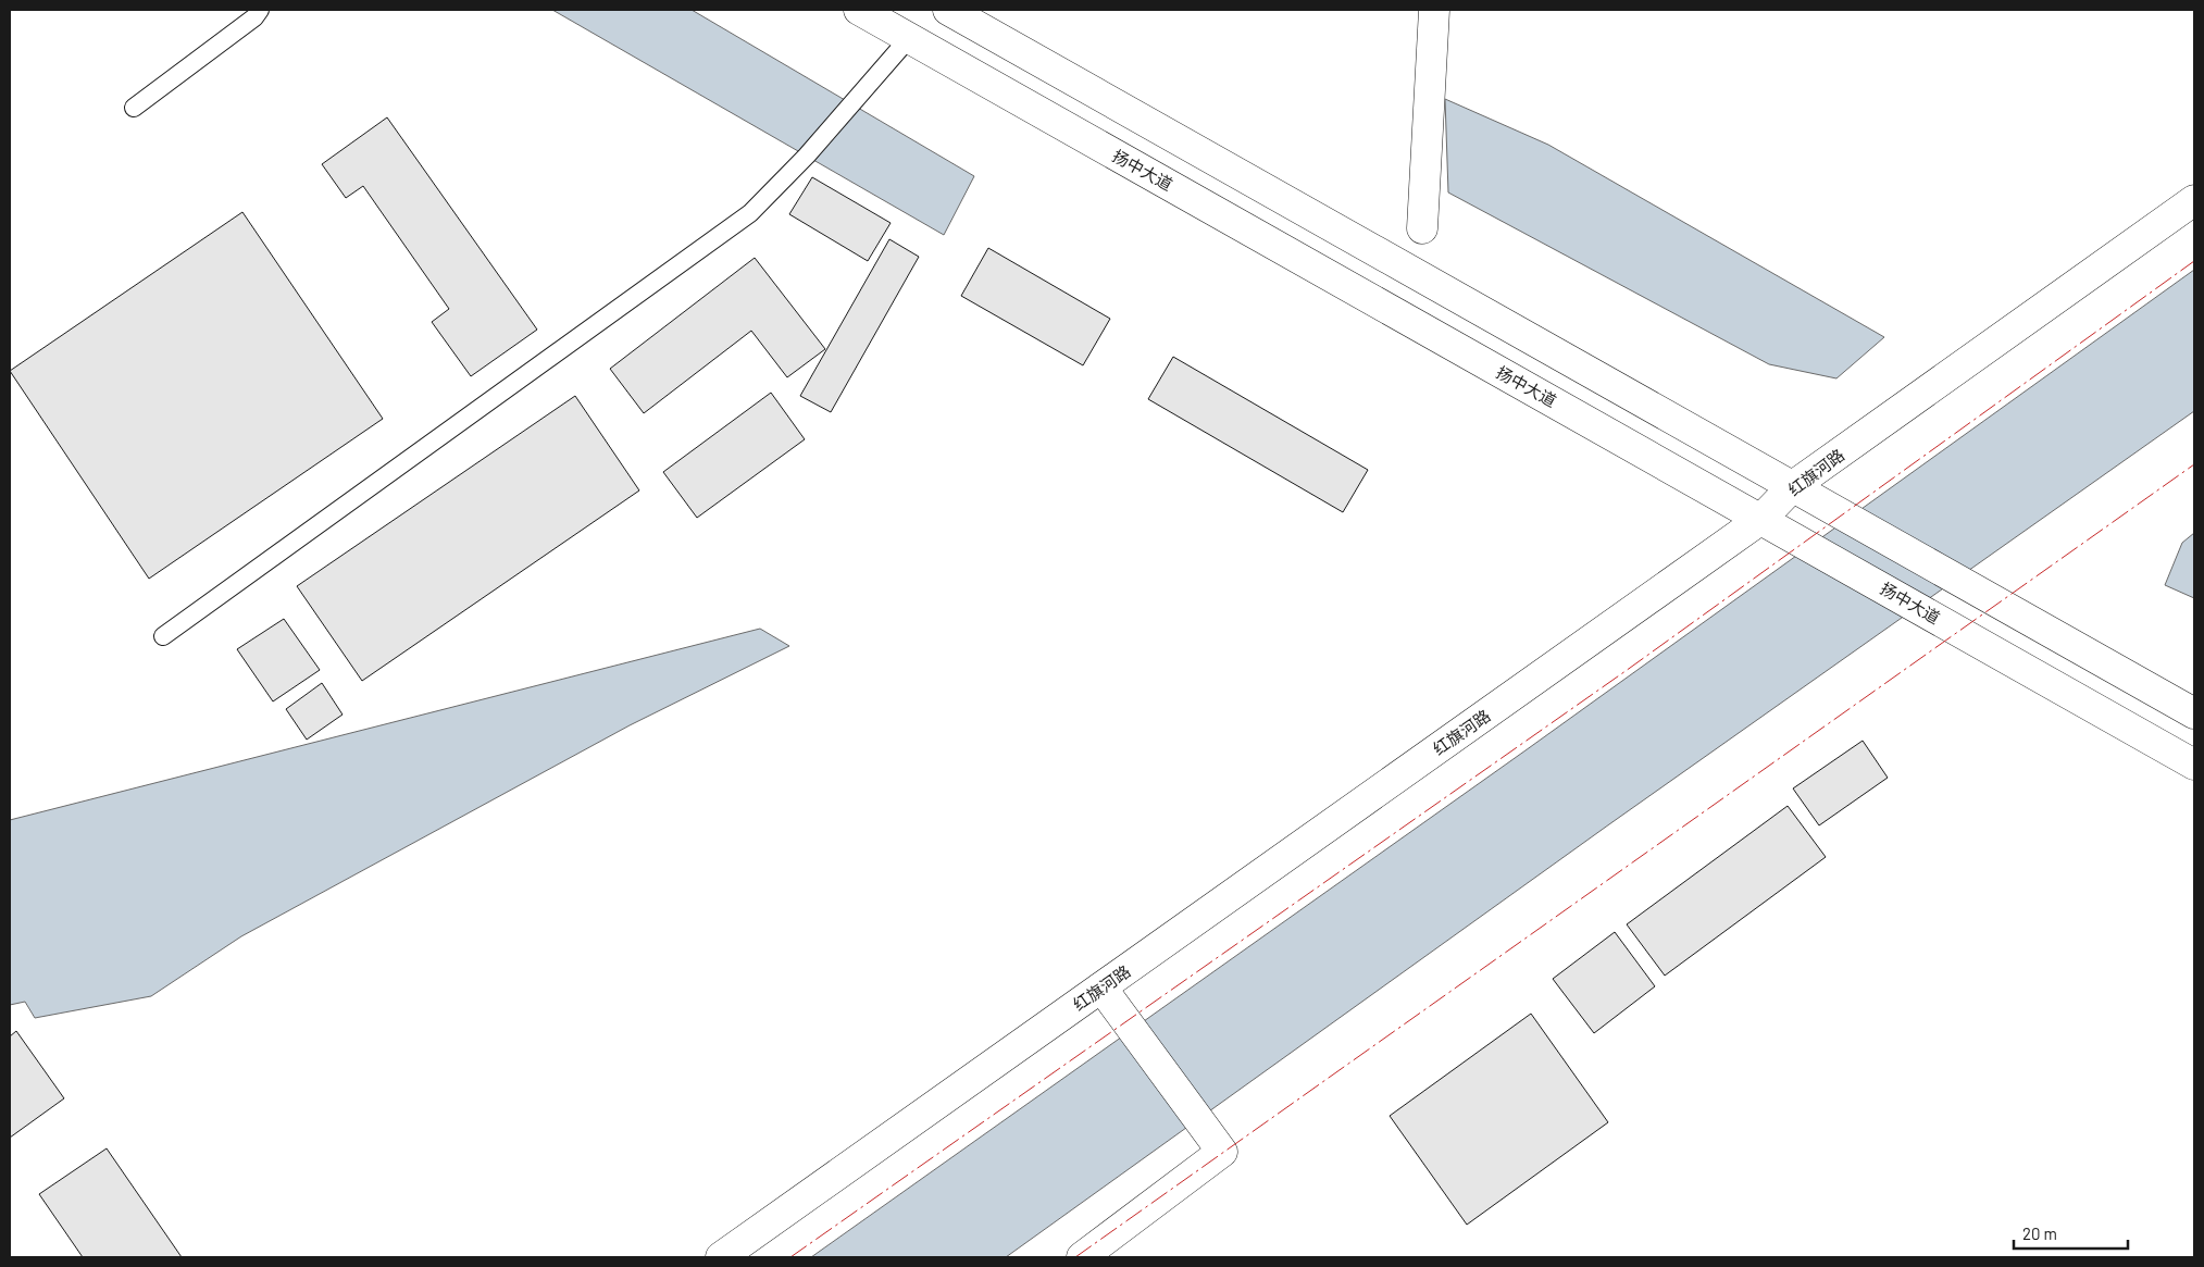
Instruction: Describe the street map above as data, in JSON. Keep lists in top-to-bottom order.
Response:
{
  "streets": {
    "main road": ["扬中大道", "红旗河路"]
  },
  "crossings": [
    ["扬中大道", "红旗河路"]
  ],
  "scale_bar": "20 m"
}
